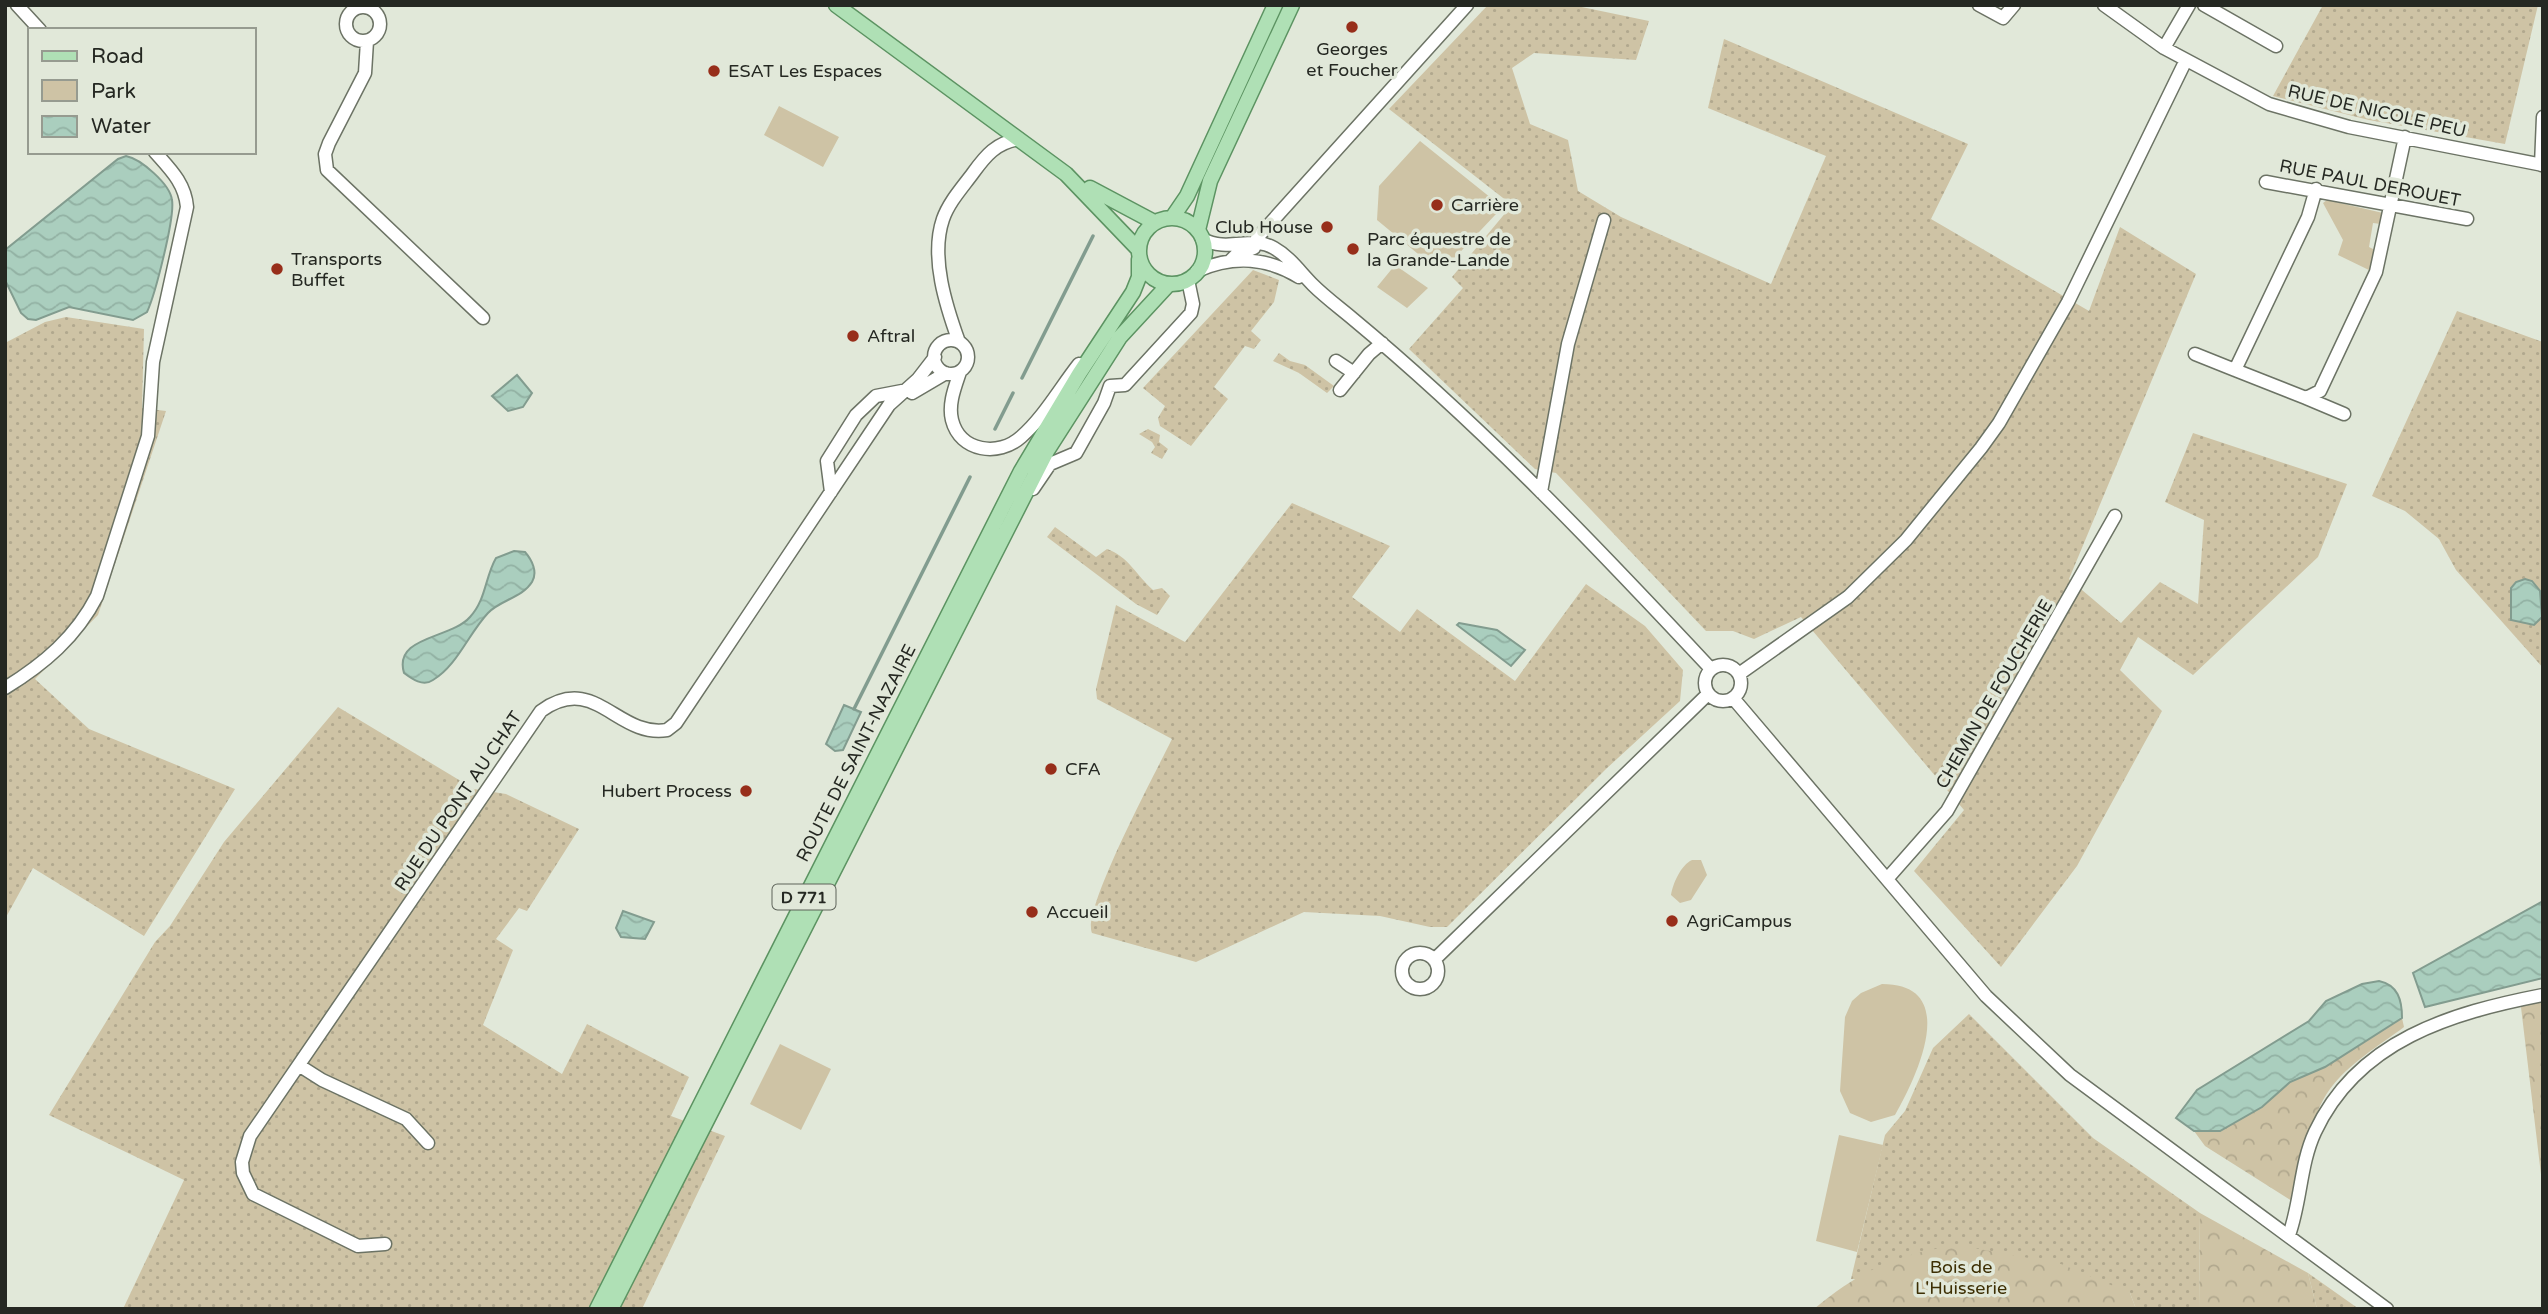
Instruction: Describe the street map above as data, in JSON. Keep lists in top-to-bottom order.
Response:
{
  "streets": {
    "main road": ["ROUTE DE SAINT-NAZAIRE", "D 771"],
    "street": [
      "RUE DE NICOLE PEU",
      "RUE PAUL DEROUET",
      "CHEMIN DE FOUCHERIE",
      "RUE DU PONT AU CHAT"
    ]
  },
  "parks": ["Bois de L'Huisserie"],
  "places": [
    "Georges et Foucher",
    "ESAT Les Espaces",
    "Carrière",
    "Club House",
    "Parc équestre de la Grande-Lande",
    "Transports Buffet",
    "Aftral",
    "CFA",
    "Hubert Process",
    "Accueil",
    "AgriCampus"
  ],
  "legend": ["Road", "Park", "Water"]
}
